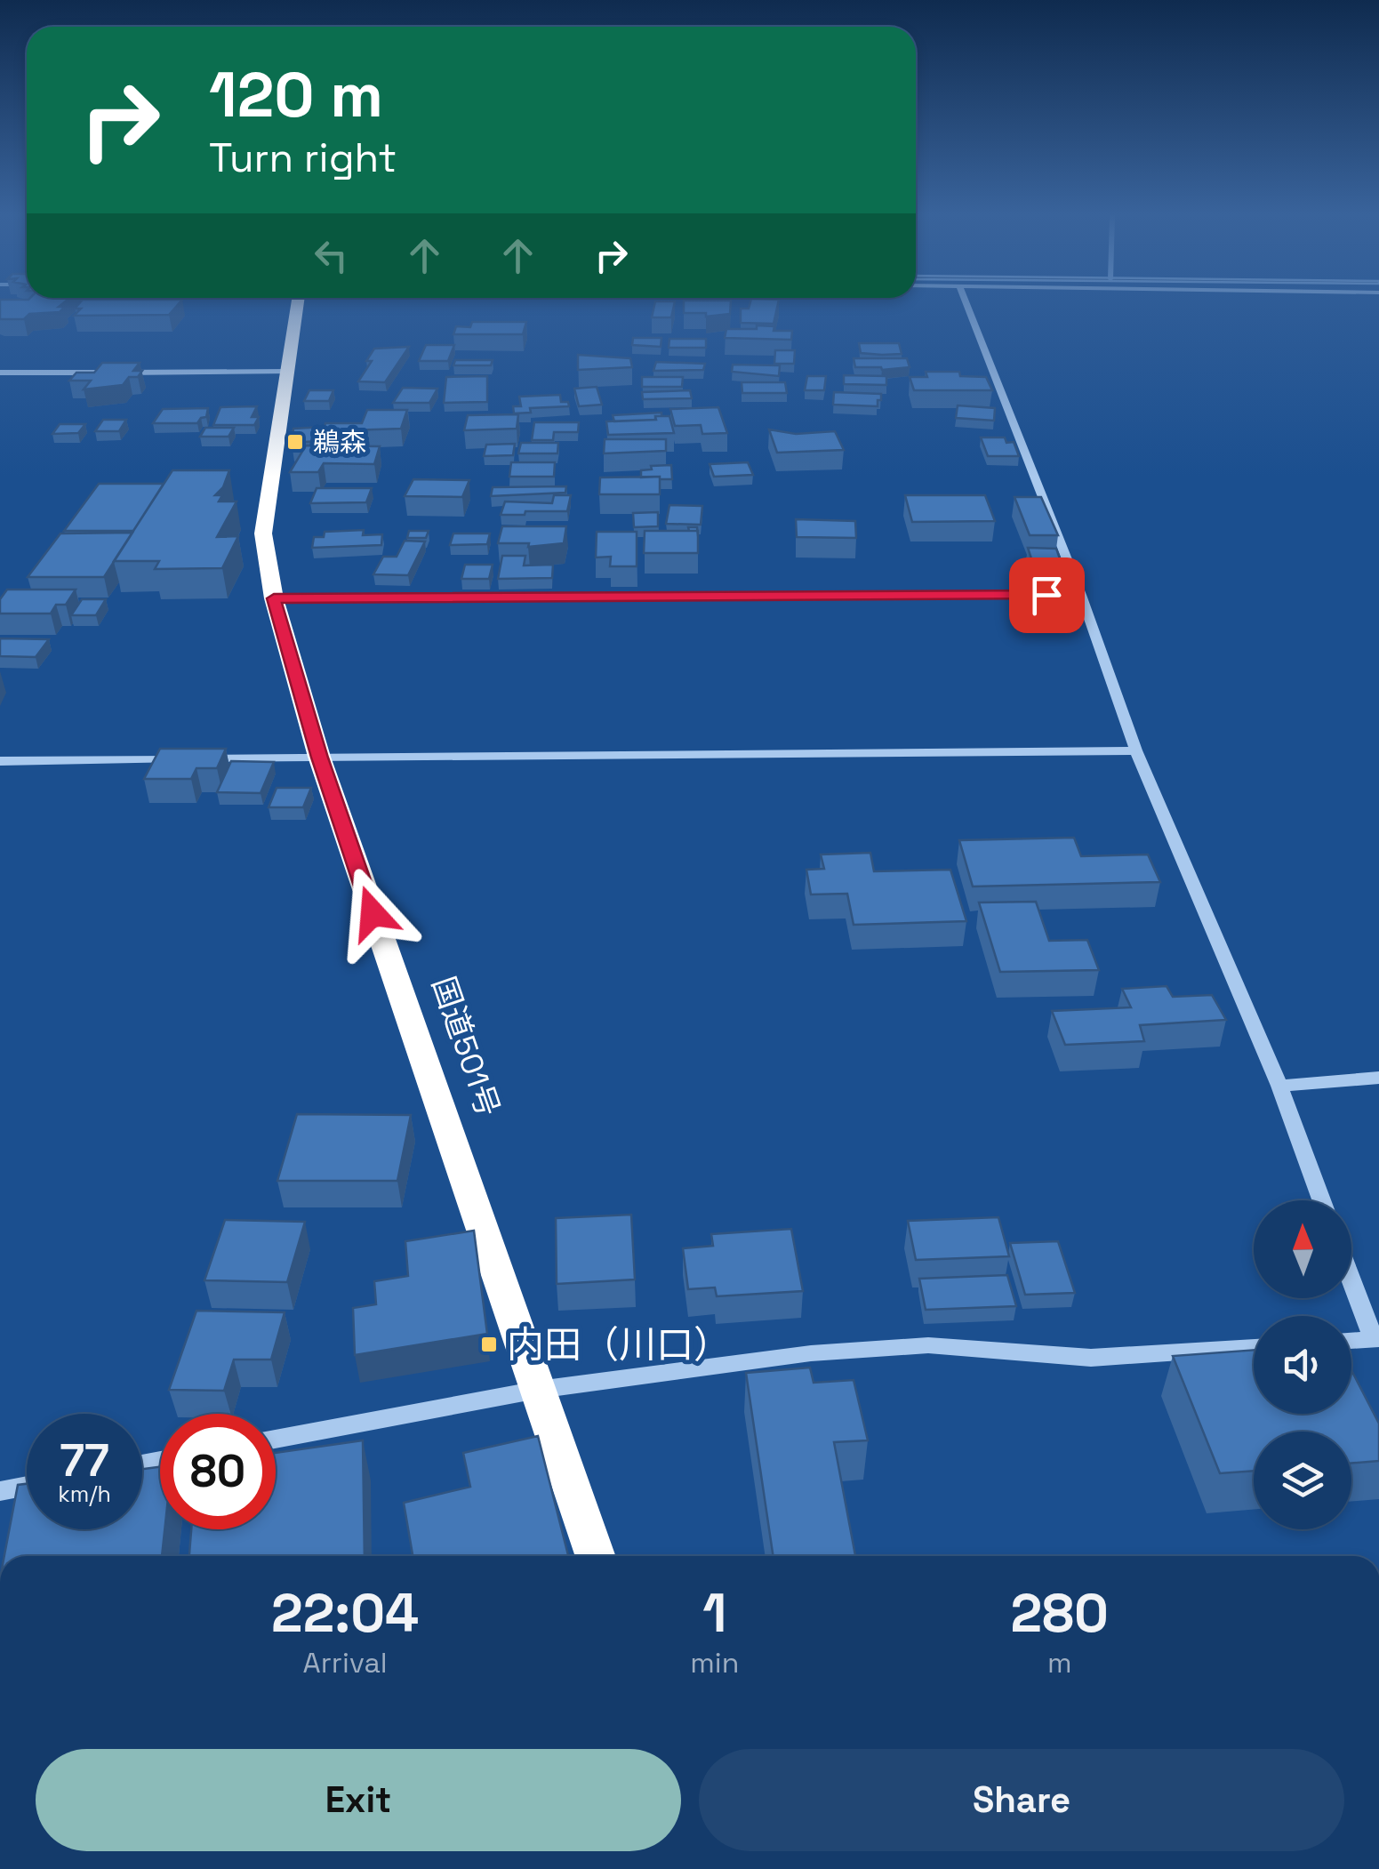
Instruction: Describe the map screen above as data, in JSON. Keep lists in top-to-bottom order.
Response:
{
  "streets": {
    "highway": ["国道501号"]
  },
  "places": {
    "transit": ["鵜森", "内田（川口）"]
  },
  "north": "top",
  "page": {
    "turn": ["120 m", "Turn right"],
    "speed": "77 km/h",
    "limit": "80",
    "eta": [
      "22:04",
      "Arrival",
      "1",
      "min",
      "280",
      "m"
    ],
    "buttons": ["Exit", "Share"]
  }
}
